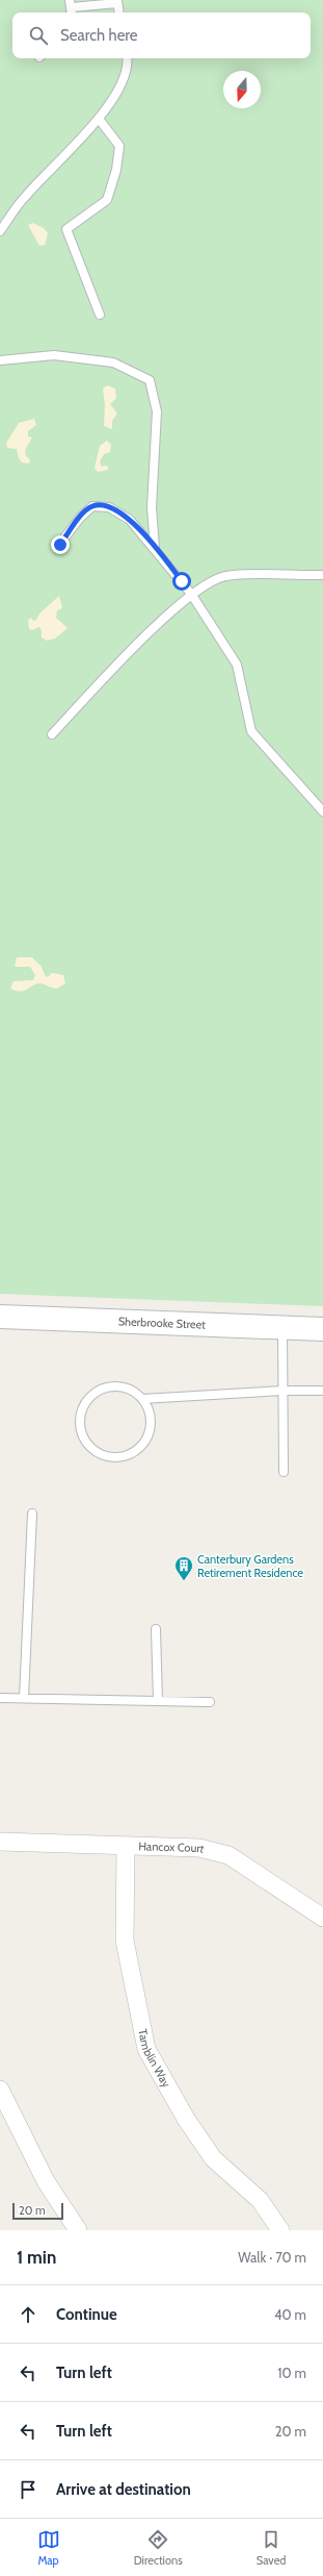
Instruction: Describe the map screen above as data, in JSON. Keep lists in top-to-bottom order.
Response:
{
  "streets": {
    "main road": ["Sherbrooke Street"],
    "street": ["Hancox Court", "Tamblin Way"]
  },
  "crossings": [
    ["Hancox Court", "Tamblin Way"]
  ],
  "places": {
    "building": ["Canterbury Gardens Retirement Residence"]
  },
  "scale_bar": "20 m",
  "north": "bottom",
  "page": {
    "search": "Search here",
    "scale": "20 m",
    "heading": ["1 min", "Walk · 70 m"],
    "list": [
      ["Continue", "40 m"],
      ["Turn left", "10 m"],
      ["Turn left", "20 m"],
      "Arrive at destination"
    ],
    "nav": ["Map", "Directions", "Saved"]
  }
}
